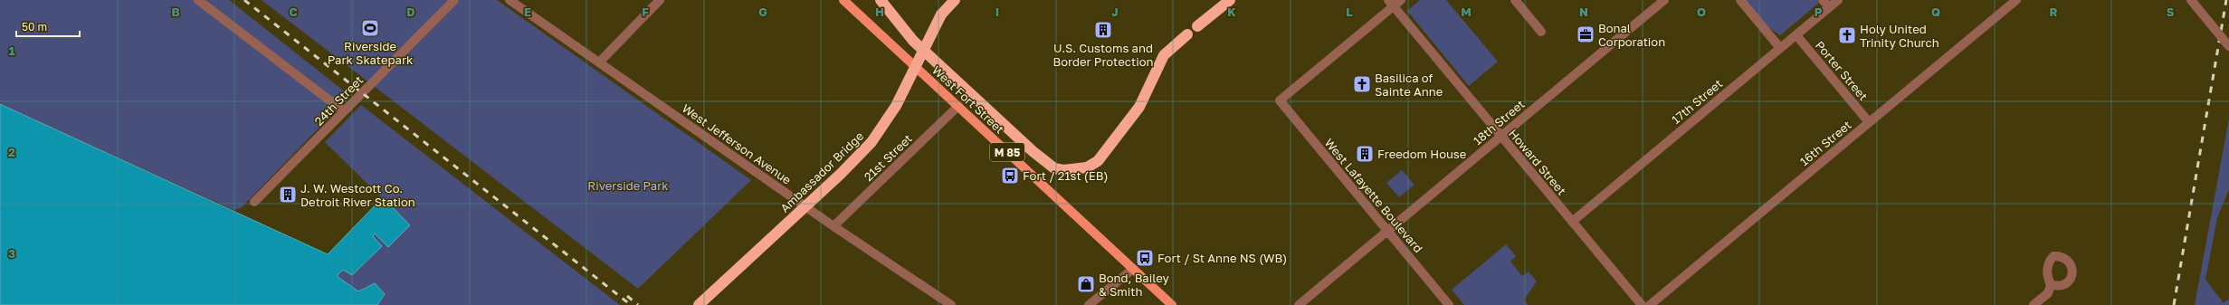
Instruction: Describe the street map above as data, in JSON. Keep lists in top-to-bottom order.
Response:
{
  "streets": {
    "highway": ["Ambassador Bridge"],
    "main road": ["West Fort Street", "M 85"],
    "street": [
      "Porter Street",
      "24th Street",
      "17th Street",
      "18th Street",
      "16th Street",
      "West Jefferson Avenue",
      "21st Street",
      "Howard Street",
      "West Lafayette Boulevard"
    ]
  },
  "crossings": [
    ["Porter Street", "17th Street"],
    ["Porter Street", "16th Street"],
    ["West Fort Street", "21st Street"],
    ["17th Street", "Howard Street"],
    ["18th Street", "Howard Street"],
    ["18th Street", "West Lafayette Boulevard"],
    ["West Jefferson Avenue", "21st Street"],
    ["Howard Street", "West Lafayette Boulevard"]
  ],
  "parks": ["Riverside Park"],
  "places": {
    "sports": ["Riverside Park Skatepark"],
    "building": ["U.S. Customs and Border Protection", "Freedom House", "J. W. Westcott Co. Detroit River Station"],
    "office": ["Bonal Corporation"],
    "church": ["Holy United Trinity Church", "Basilica of Sainte Anne"],
    "bus stop": ["Fort / 21st (EB)", "Fort / St Anne NS (WB)"],
    "shop": ["Bond, Bailey & Smith"]
  },
  "scale_bar": "50 m",
  "grid": {
    "columns": [
      "B",
      "C",
      "D",
      "E",
      "F",
      "G",
      "H",
      "I",
      "J",
      "K",
      "L",
      "M",
      "N",
      "O",
      "P",
      "Q",
      "R",
      "S"
    ],
    "rows": ["1", "2", "3"]
  }
}
